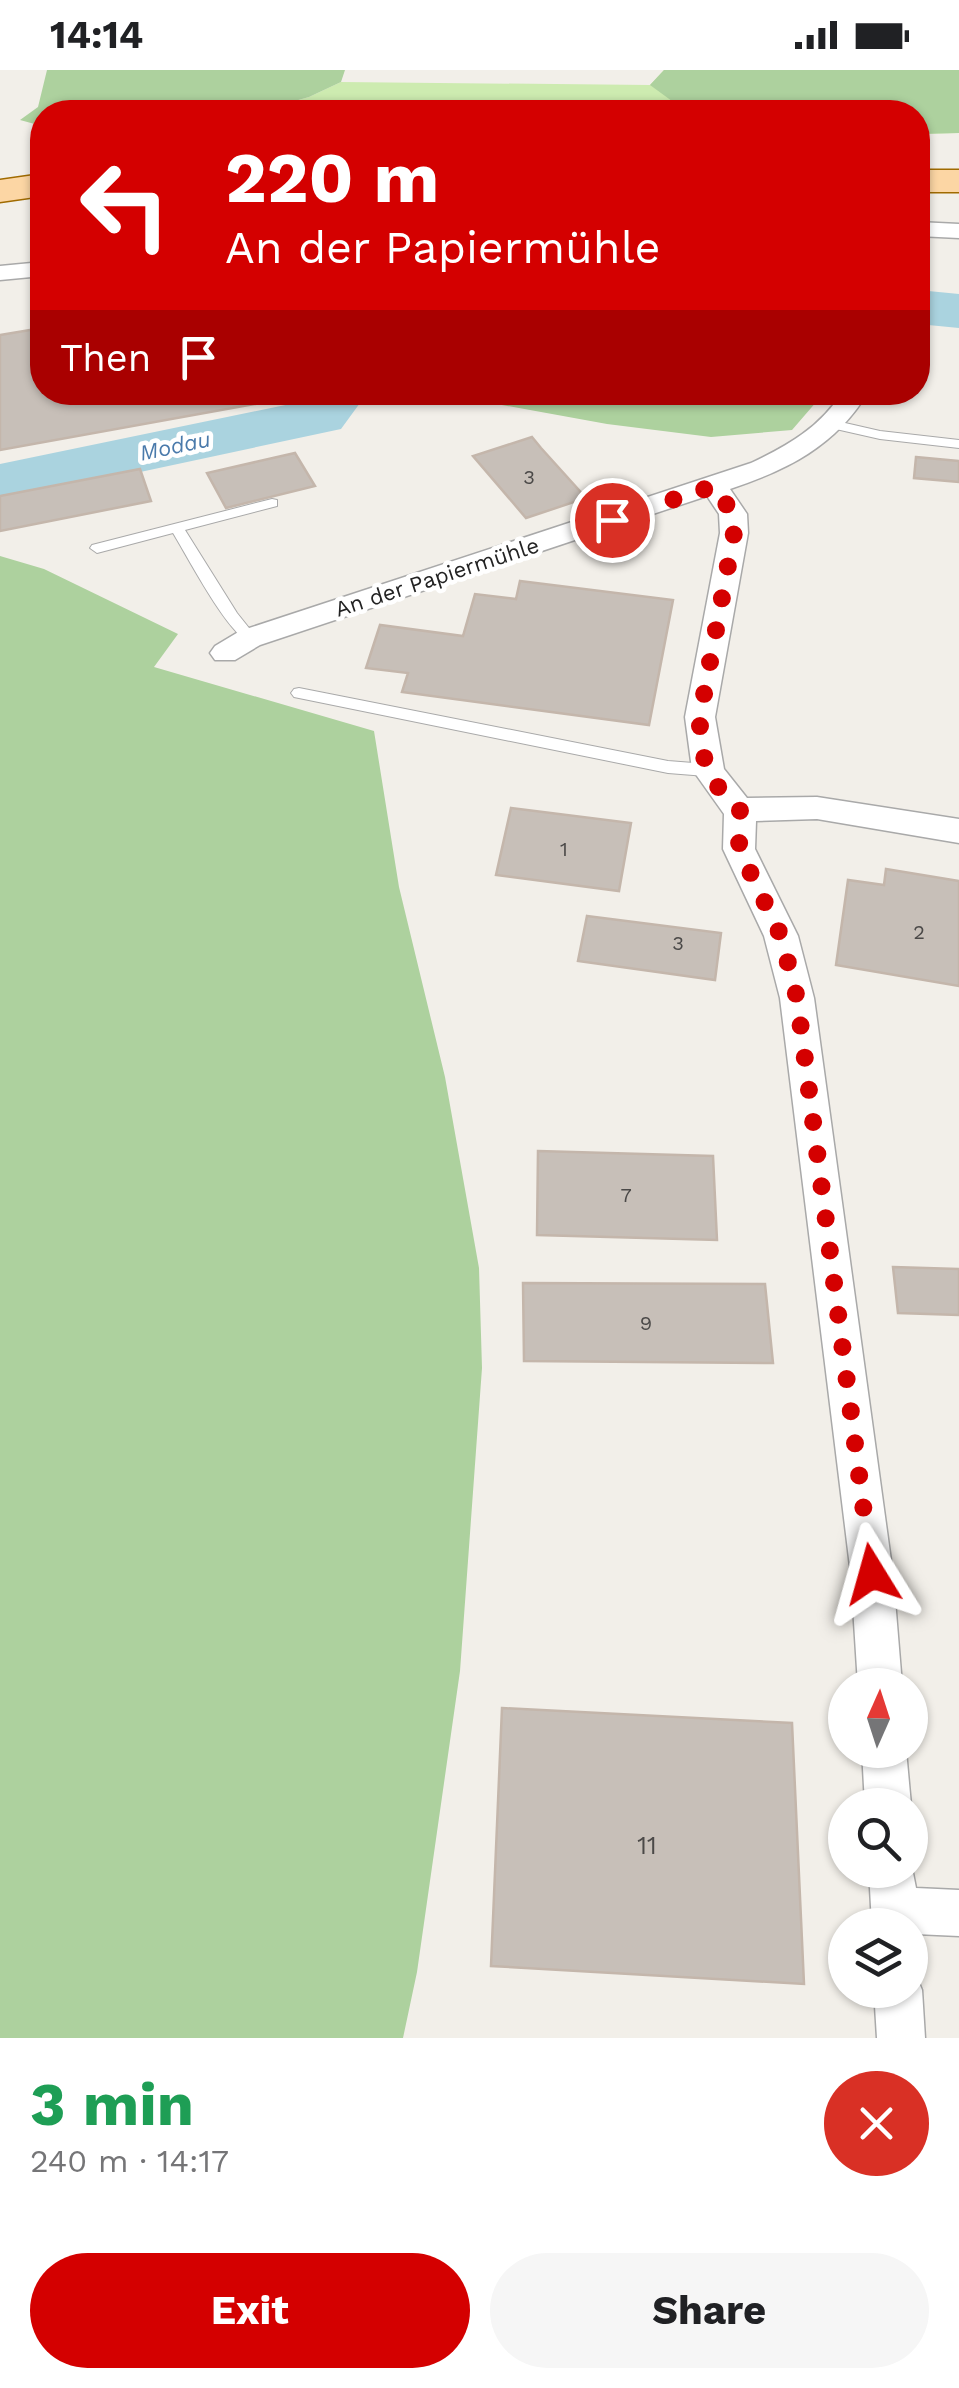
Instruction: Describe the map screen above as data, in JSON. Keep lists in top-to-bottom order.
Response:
{
  "streets": {
    "street": ["An der Papiermühle"]
  },
  "water": ["Modau"],
  "house_numbers": [
    "3",
    "1",
    "2",
    "3",
    "7",
    "9",
    "11"
  ],
  "north": "top",
  "page": {
    "status": "14:14",
    "turn": ["220 m", "An der Papiermühle"],
    "then": "Then",
    "heading": ["3 min", "240 m · 14:17"],
    "buttons": ["Exit", "Share"]
  }
}
